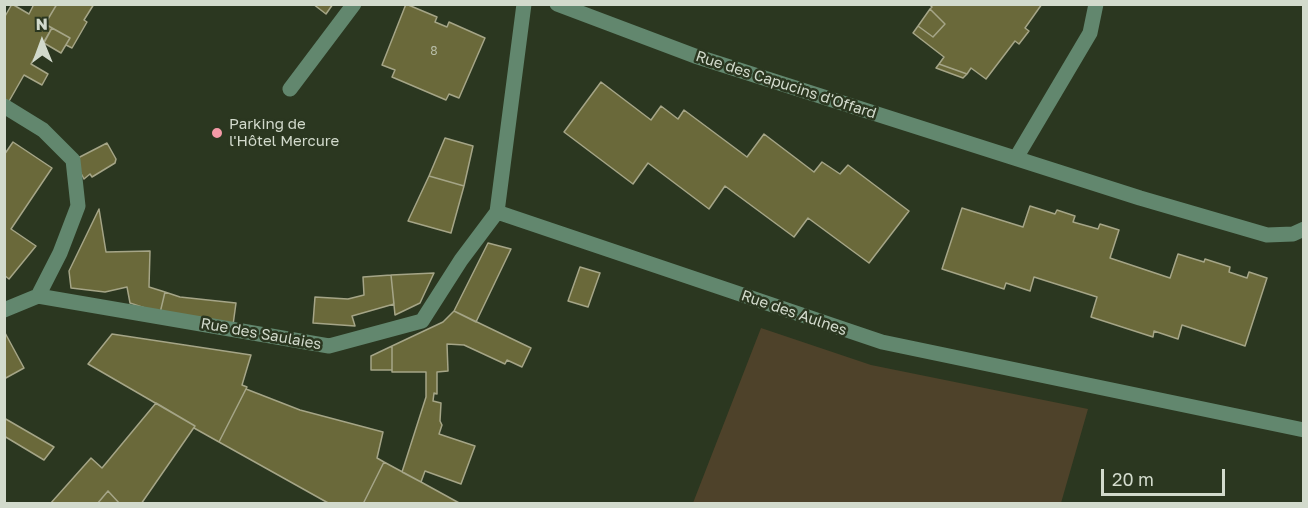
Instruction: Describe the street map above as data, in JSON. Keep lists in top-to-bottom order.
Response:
{
  "streets": {
    "street": ["Rue des Capucins d'Offard", "Rue des Aulnes", "Rue des Saulaies"]
  },
  "crossings": [
    ["Rue des Aulnes", "Rue des Saulaies"]
  ],
  "places": ["Parking de l'Hôtel Mercure"],
  "house_numbers": ["8"],
  "scale_bar": "20 m",
  "north": "top"
}
